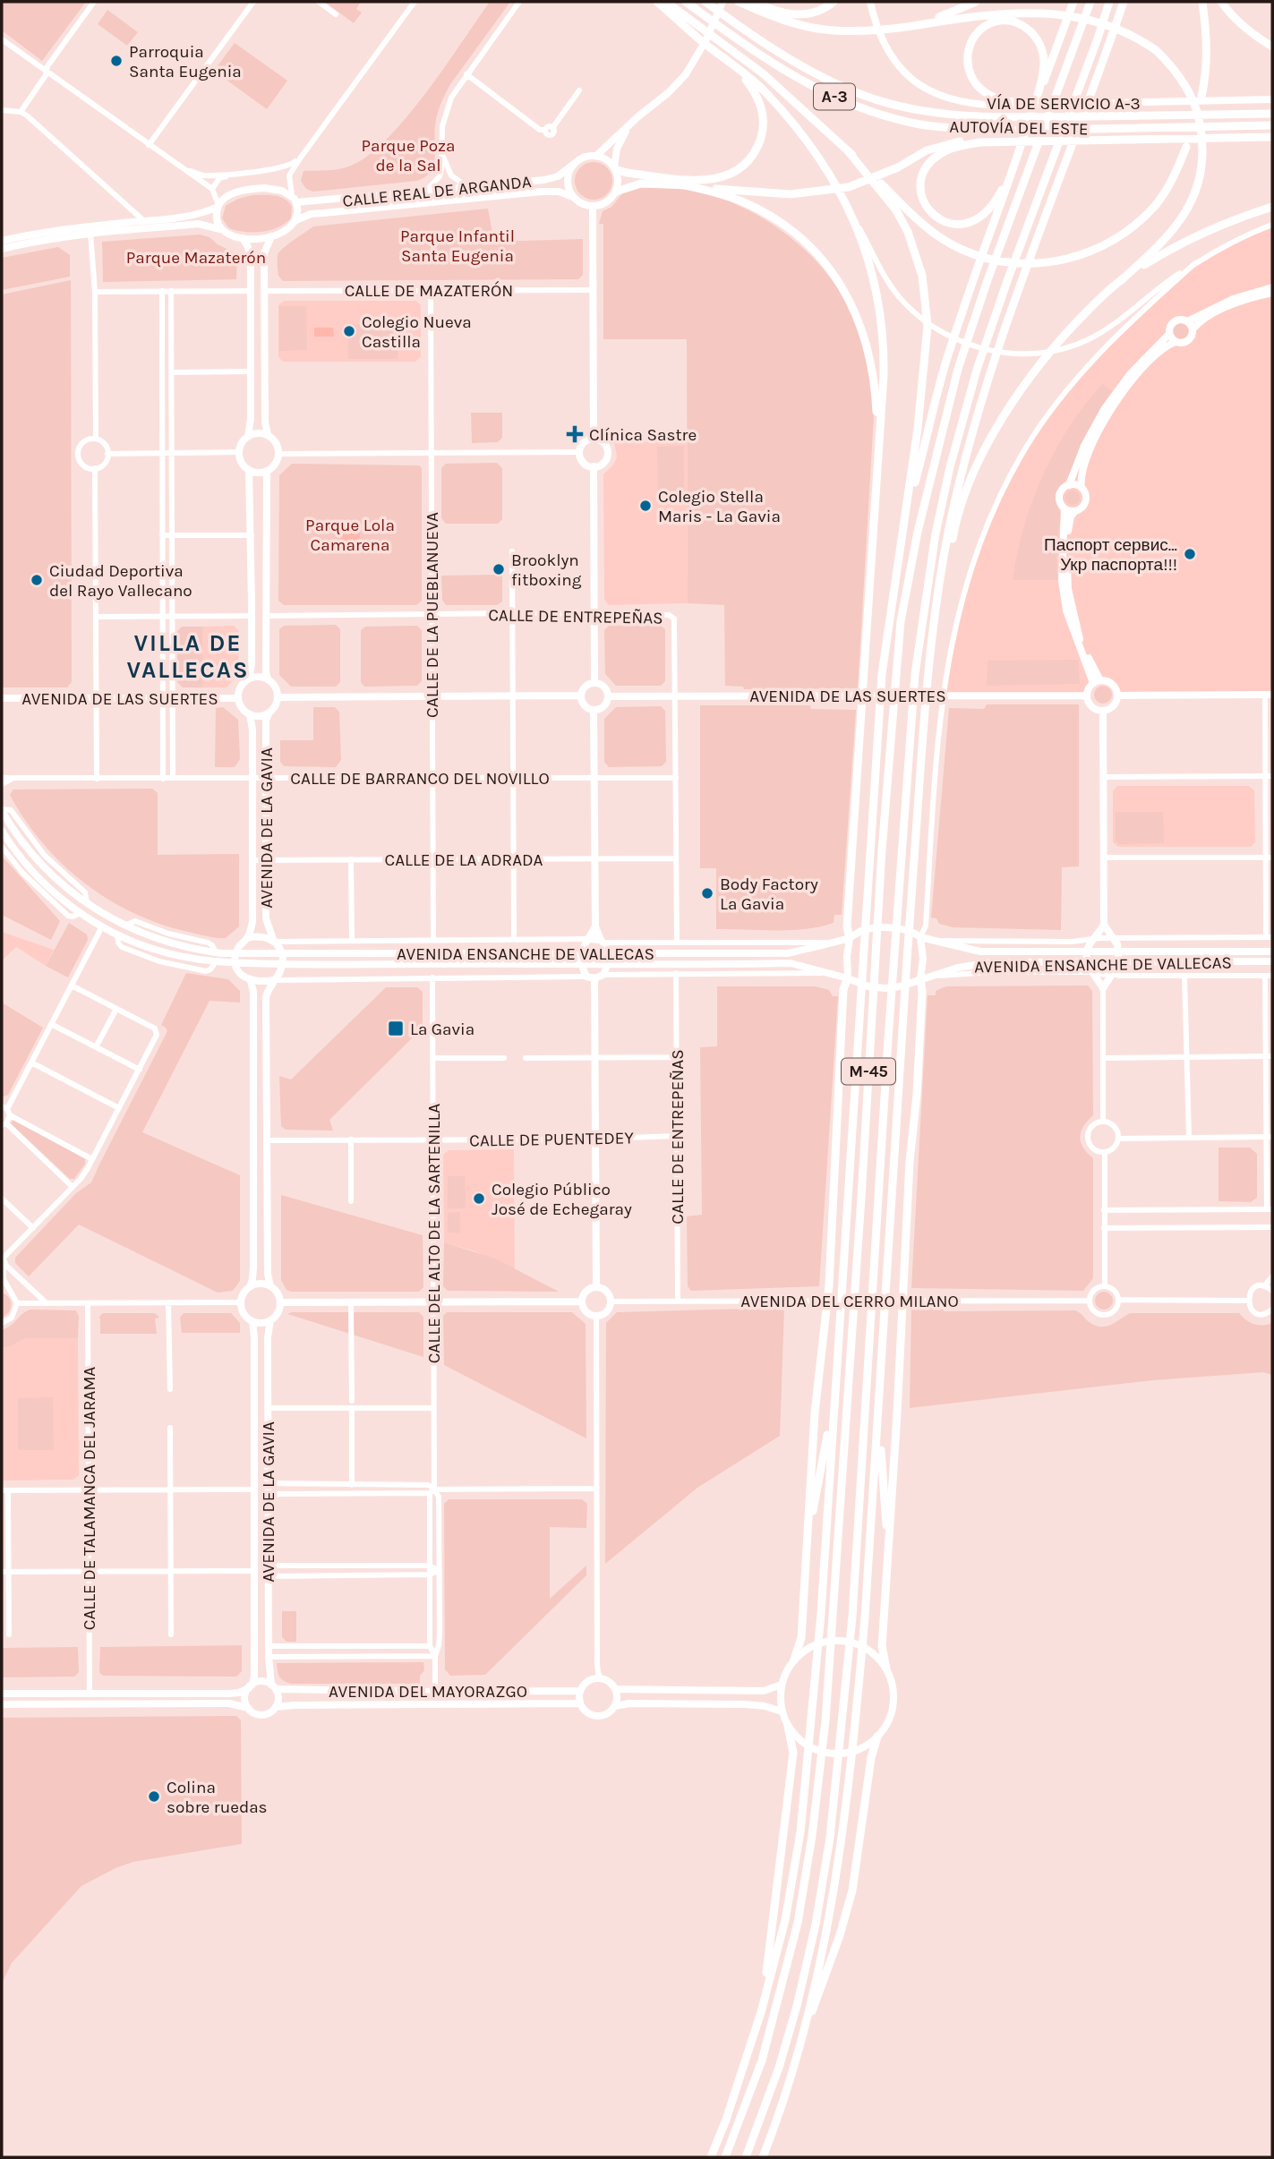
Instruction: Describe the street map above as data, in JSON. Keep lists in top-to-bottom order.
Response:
{
  "streets": {
    "highway": ["A-3", "AUTOVÍA DEL ESTE", "M-45"],
    "main road": [
      "VÍA DE SERVICIO A-3",
      "CALLE REAL DE ARGANDA",
      "AVENIDA DE LAS SUERTES",
      "AVENIDA DE LA GAVIA",
      "AVENIDA ENSANCHE DE VALLECAS",
      "AVENIDA DEL MAYORAZGO"
    ],
    "street": [
      "CALLE DE MAZATERÓN",
      "CALLE DE LA PUEBLANUEVA",
      "CALLE DE ENTREPEÑAS",
      "CALLE DE BARRANCO DEL NOVILLO",
      "CALLE DE LA ADRADA",
      "CALLE DE PUENTEDEY",
      "CALLE DEL ALTO DE LA SARTENILLA",
      "AVENIDA DEL CERRO MILANO",
      "CALLE DE TALAMANCA DEL JARAMA"
    ]
  },
  "crossings": [
    ["CALLE DE MAZATERÓN", "CALLE DE LA PUEBLANUEVA"],
    ["CALLE DE LA PUEBLANUEVA", "CALLE DE ENTREPEÑAS"],
    ["CALLE DE LA PUEBLANUEVA", "CALLE DE BARRANCO DEL NOVILLO"],
    ["CALLE DE LA PUEBLANUEVA", "CALLE DE LA ADRADA"],
    ["CALLE DE LA PUEBLANUEVA", "AVENIDA ENSANCHE DE VALLECAS"],
    ["CALLE DE ENTREPEÑAS", "AVENIDA DE LAS SUERTES"],
    ["CALLE DE ENTREPEÑAS", "CALLE DE BARRANCO DEL NOVILLO"],
    ["CALLE DE ENTREPEÑAS", "CALLE DE LA ADRADA"],
    ["CALLE DE ENTREPEÑAS", "AVENIDA ENSANCHE DE VALLECAS"],
    ["CALLE DE ENTREPEÑAS", "CALLE DE PUENTEDEY"],
    ["CALLE DE ENTREPEÑAS", "AVENIDA DEL CERRO MILANO"],
    ["AVENIDA DE LAS SUERTES", "AVENIDA DE LA GAVIA"],
    ["CALLE DE BARRANCO DEL NOVILLO", "AVENIDA DE LA GAVIA"],
    ["AVENIDA DE LA GAVIA", "CALLE DE LA ADRADA"],
    ["AVENIDA DE LA GAVIA", "AVENIDA ENSANCHE DE VALLECAS"],
    ["AVENIDA DE LA GAVIA", "AVENIDA DEL MAYORAZGO"],
    ["AVENIDA ENSANCHE DE VALLECAS", "CALLE DEL ALTO DE LA SARTENILLA"],
    ["CALLE DE PUENTEDEY", "CALLE DEL ALTO DE LA SARTENILLA"],
    ["CALLE DEL ALTO DE LA SARTENILLA", "AVENIDA DEL MAYORAZGO"]
  ],
  "districts": ["VILLA DE VALLECAS"],
  "parks": [
    "Parque Poza de la Sal",
    "Parque Infantil Santa Eugenia",
    "Parque Mazaterón",
    "Parque Lola Camarena"
  ],
  "places": {
    "other": [
      "Parroquia Santa Eugenia",
      "Colegio Nueva Castilla",
      "Colegio Stella Maris - La Gavia",
      "Паспорт сервис... Укр паспорта!!!",
      "Brooklyn fitboxing",
      "Ciudad Deportiva del Rayo Vallecano",
      "Body Factory La Gavia",
      "Colegio Público José de Echegaray",
      "Colina sobre ruedas"
    ],
    "health": ["Clínica Sastre"],
    "transit": ["La Gavia"]
  }
}
